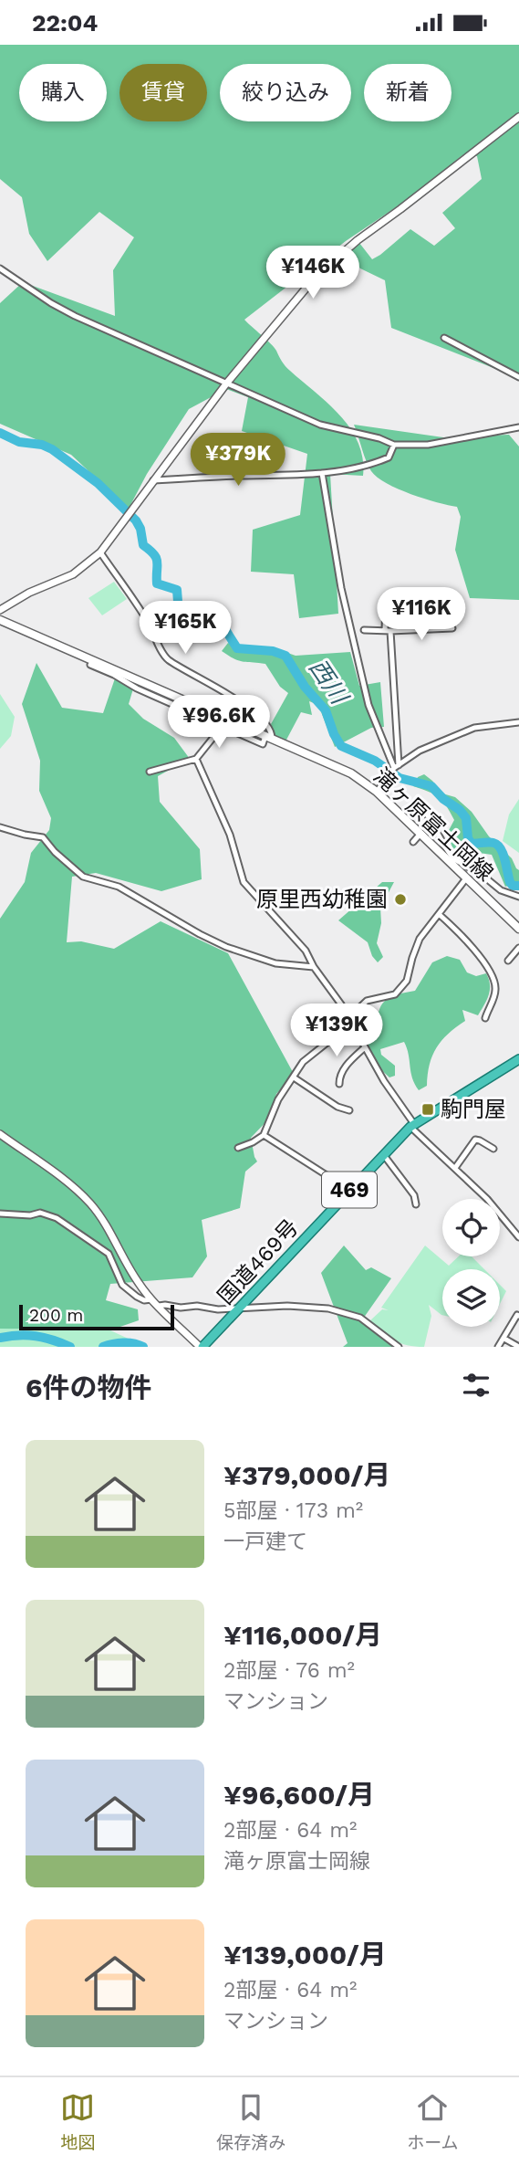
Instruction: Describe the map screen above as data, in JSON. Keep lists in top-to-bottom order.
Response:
{
  "streets": {
    "highway": ["469", "国道469号"],
    "main road": ["滝ヶ原富士岡線"]
  },
  "water": ["西川"],
  "places": {
    "other": ["原里西幼稚園"],
    "transit": ["駒門屋"]
  },
  "scale_bar": "200 m",
  "page": {
    "status": "22:04",
    "chip": [
      "購入",
      "賃貸",
      "絞り込み",
      "新着"
    ],
    "price": [
      "¥146K",
      "¥379K",
      "¥116K",
      "¥165K",
      "¥96.6K",
      "¥139K"
    ],
    "scale": "200 m",
    "heading": "6件の物件",
    "list": [
      {
        "name": "¥379,000/月",
        "note": "5部屋 · 173 m² · 一戸建て"
      },
      {
        "name": "¥116,000/月",
        "note": "2部屋 · 76 m² · マンション"
      },
      {
        "name": "¥96,600/月",
        "note": "2部屋 · 64 m² · 滝ヶ原富士岡線"
      },
      {
        "name": "¥139,000/月",
        "note": "2部屋 · 64 m² · マンション"
      }
    ],
    "tabs": ["地図", "保存済み", "ホーム"]
  }
}
